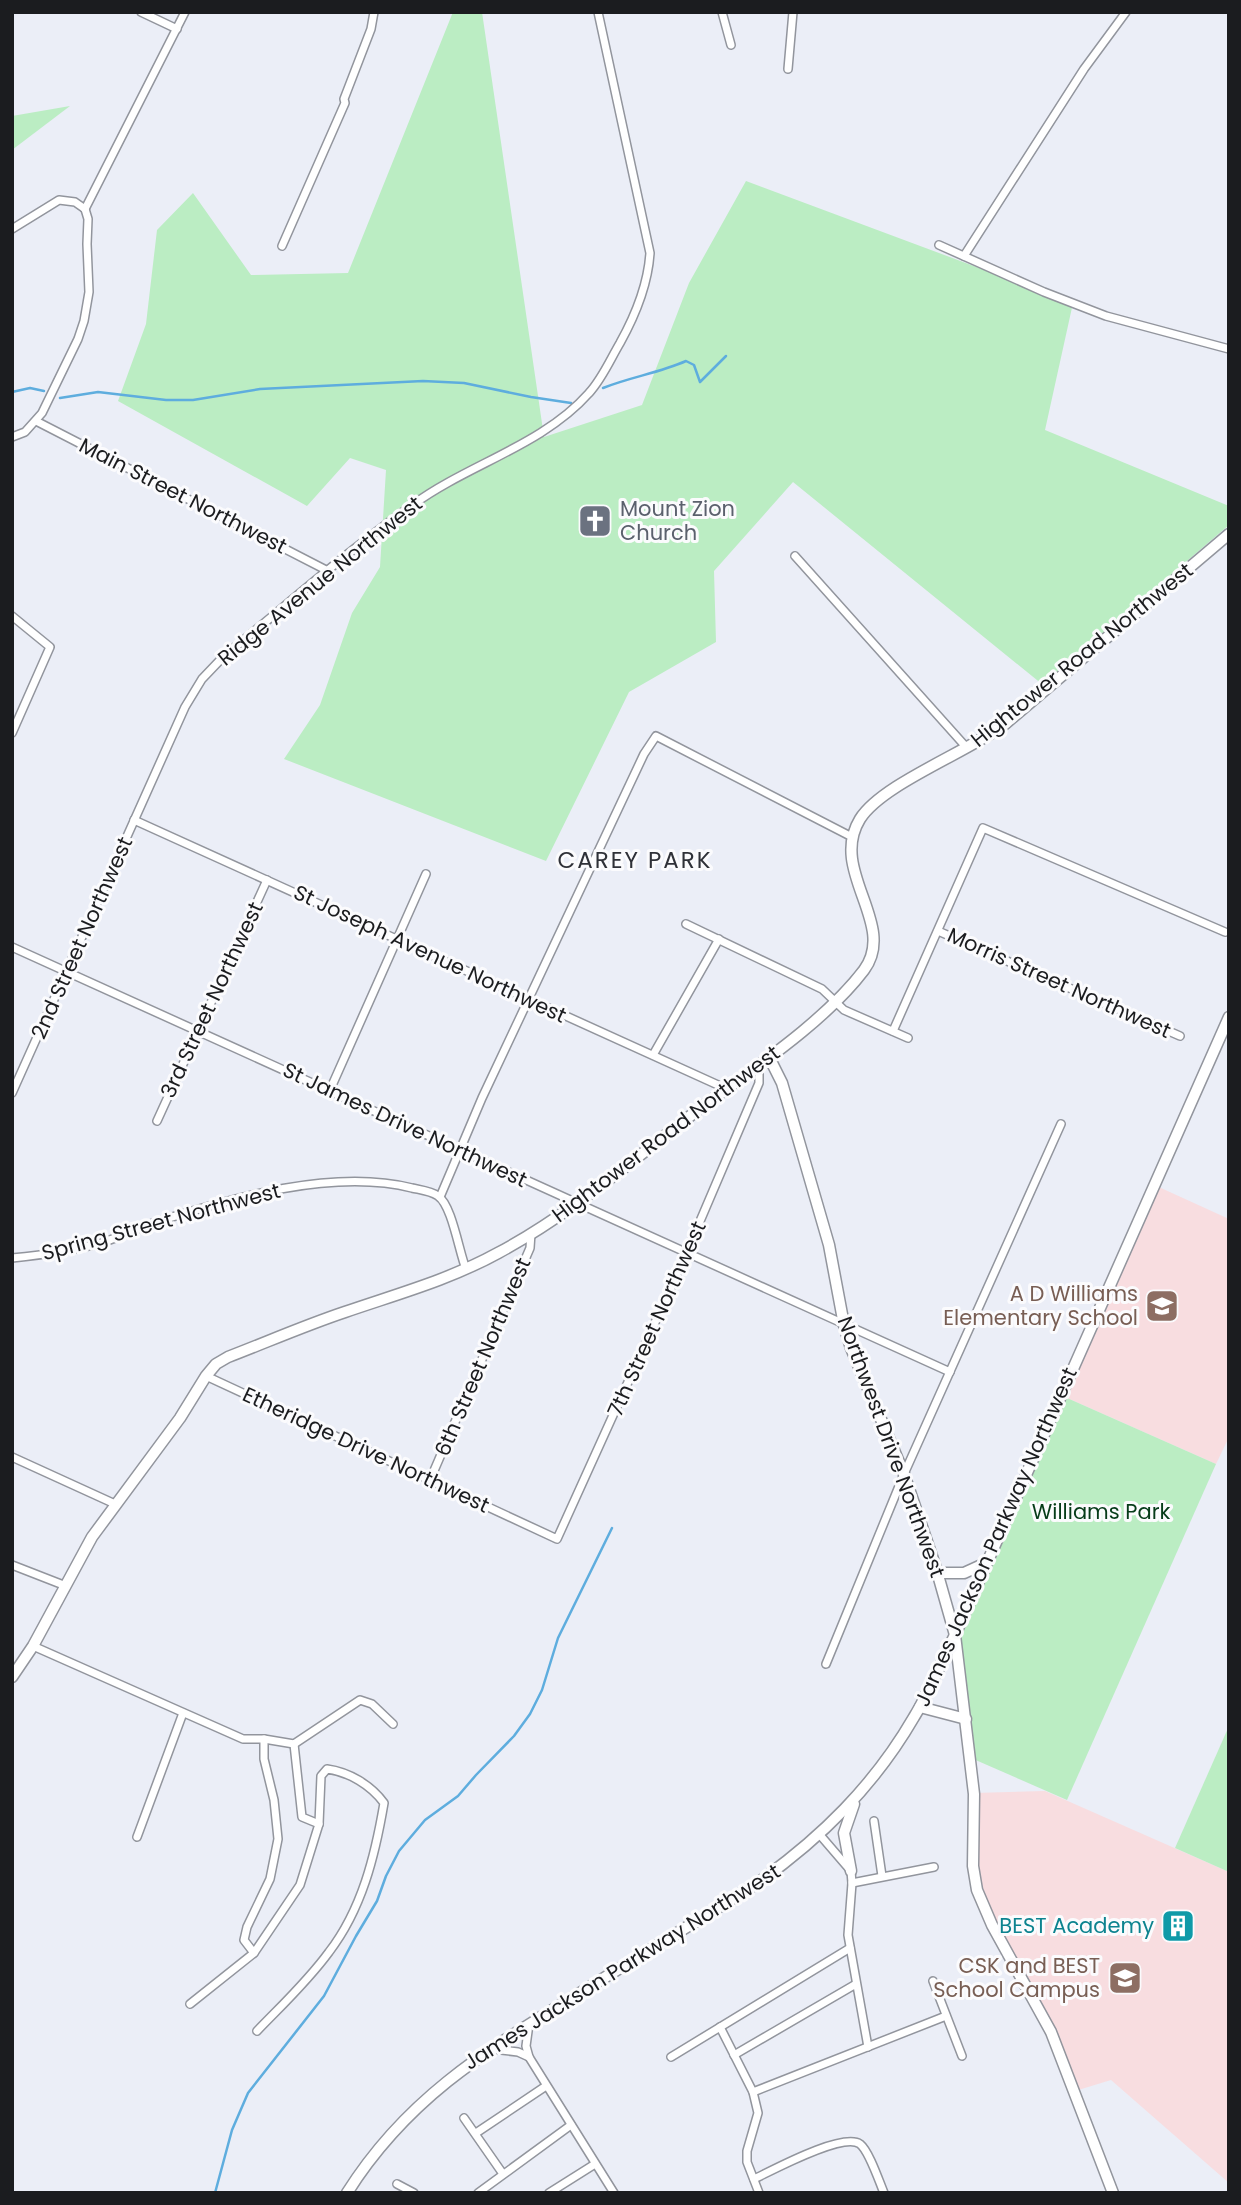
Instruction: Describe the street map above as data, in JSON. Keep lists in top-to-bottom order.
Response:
{
  "streets": {
    "street": [
      "Main Street Northwest",
      "Ridge Avenue Northwest",
      "Hightower Road Northwest",
      "2nd Street Northwest",
      "St Joseph Avenue Northwest",
      "Morris Street Northwest",
      "3rd Street Northwest",
      "St James Drive Northwest",
      "Spring Street Northwest",
      "7th Street Northwest",
      "6th Street Northwest",
      "Northwest Drive Northwest",
      "Etheridge Drive Northwest",
      "James Jackson Parkway Northwest"
    ]
  },
  "crossings": [
    ["Main Street Northwest", "Ridge Avenue Northwest"],
    ["Ridge Avenue Northwest", "2nd Street Northwest"],
    ["Ridge Avenue Northwest", "St Joseph Avenue Northwest"],
    ["Hightower Road Northwest", "St Joseph Avenue Northwest"],
    ["Hightower Road Northwest", "St James Drive Northwest"],
    ["Hightower Road Northwest", "7th Street Northwest"],
    ["Hightower Road Northwest", "6th Street Northwest"],
    ["Hightower Road Northwest", "Northwest Drive Northwest"],
    ["Hightower Road Northwest", "Etheridge Drive Northwest"],
    ["2nd Street Northwest", "St Joseph Avenue Northwest"],
    ["2nd Street Northwest", "St James Drive Northwest"],
    ["St Joseph Avenue Northwest", "3rd Street Northwest"],
    ["3rd Street Northwest", "St James Drive Northwest"],
    ["St James Drive Northwest", "7th Street Northwest"],
    ["St James Drive Northwest", "Northwest Drive Northwest"],
    ["7th Street Northwest", "Etheridge Drive Northwest"],
    ["6th Street Northwest", "Etheridge Drive Northwest"],
    ["Northwest Drive Northwest", "James Jackson Parkway Northwest"]
  ],
  "districts": ["CAREY PARK"],
  "parks": ["Williams Park"],
  "places": {
    "church": ["Mount Zion Church"],
    "school or university": ["A D Williams Elementary School", "CSK and BEST School Campus"],
    "building": ["BEST Academy"]
  }
}
